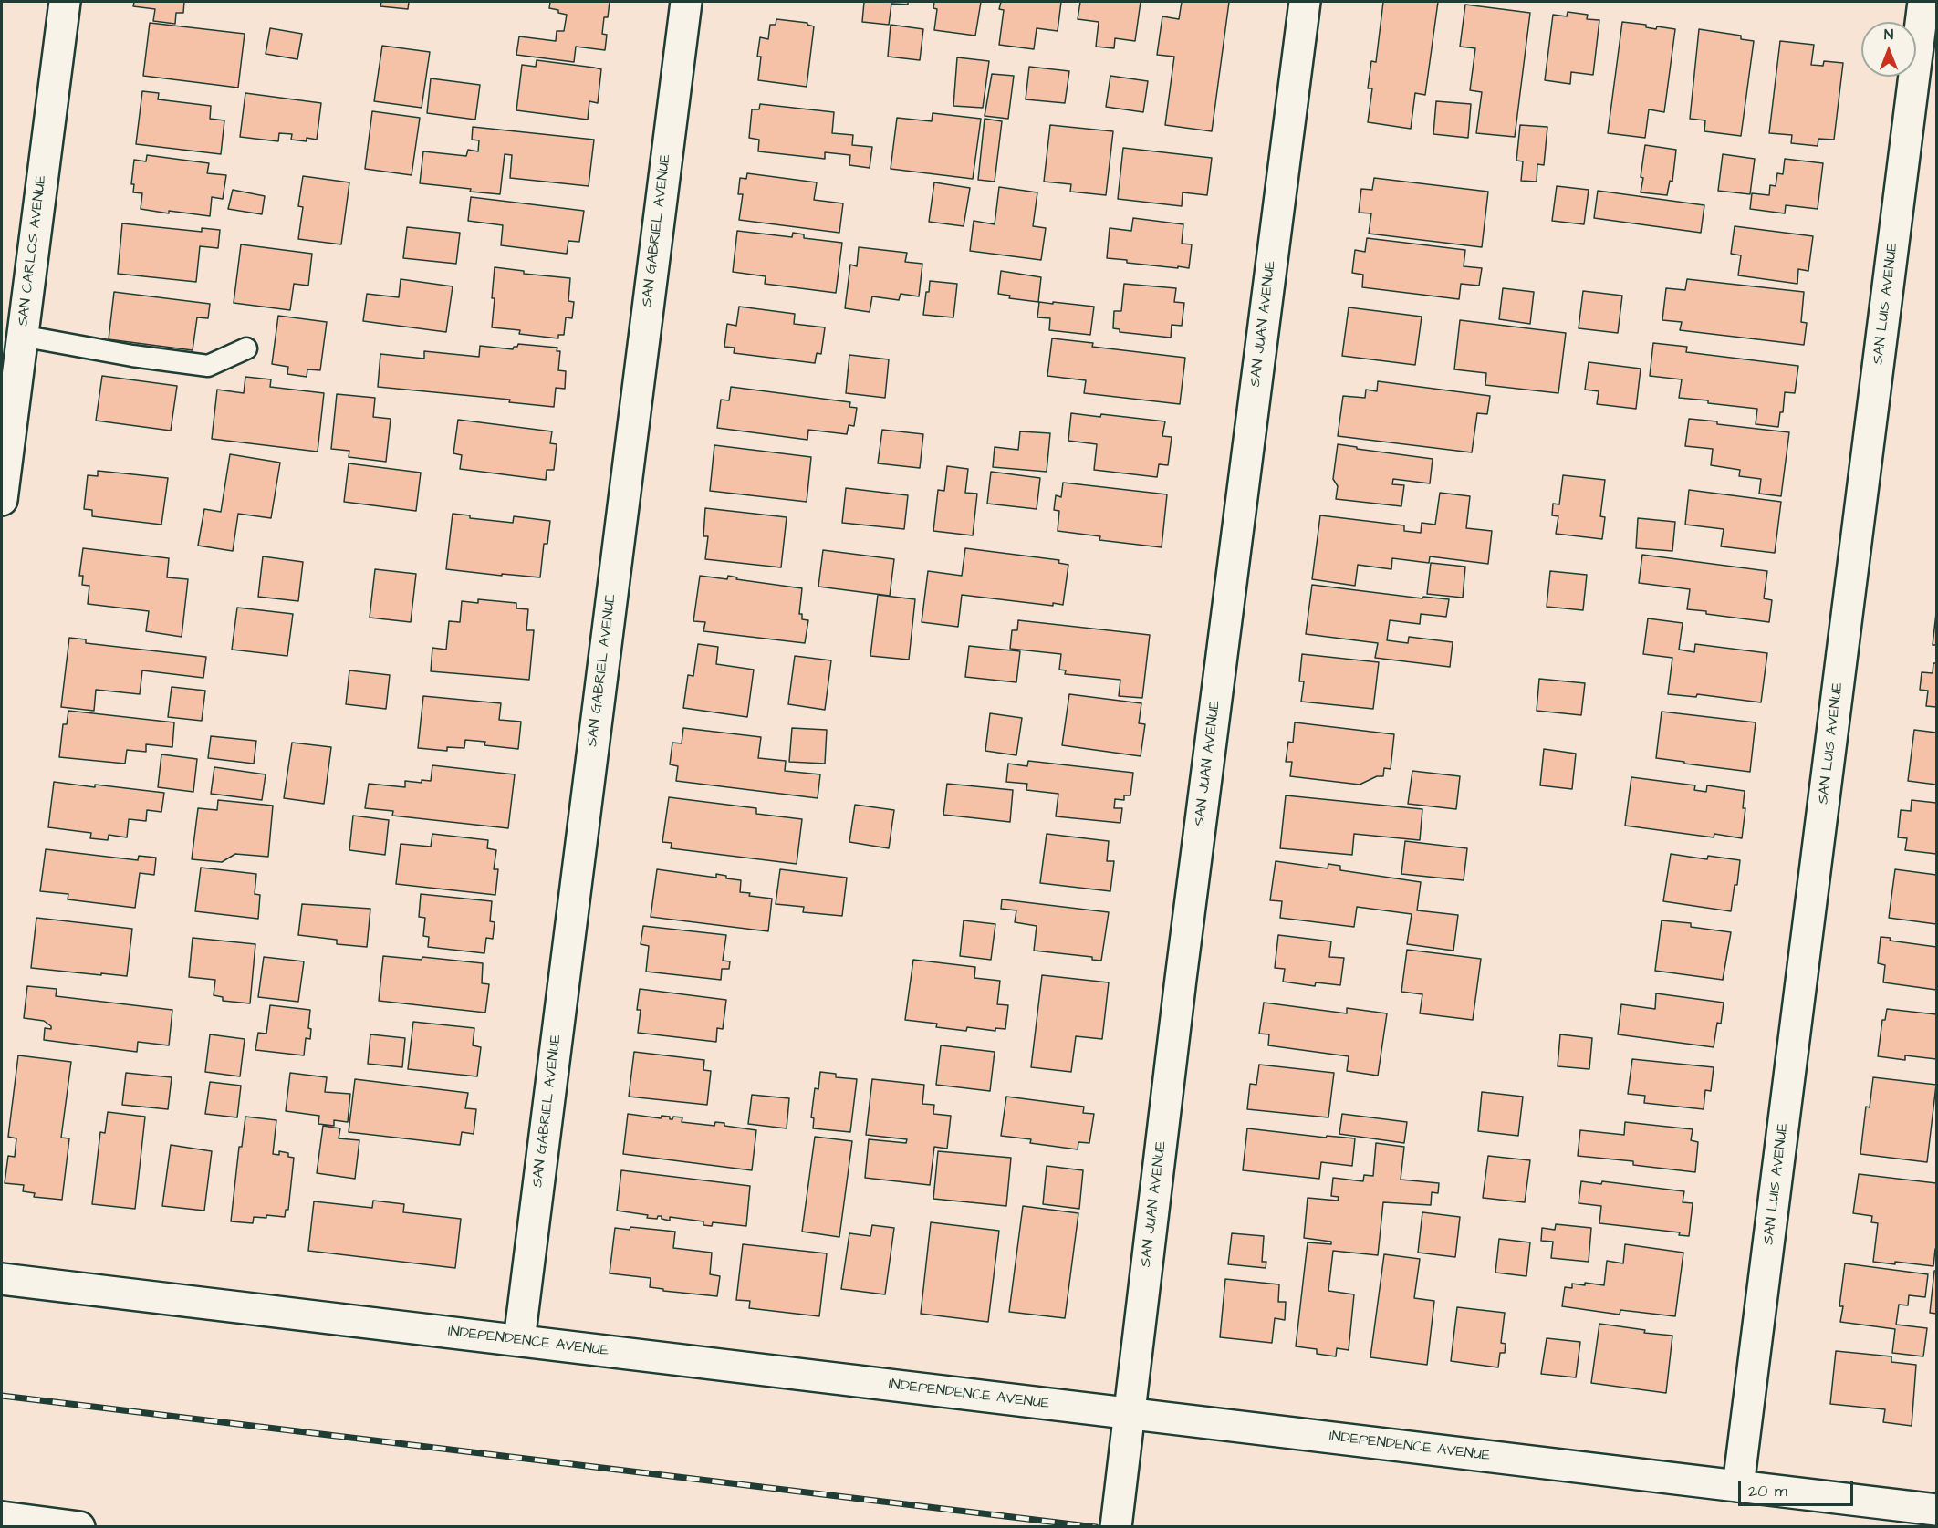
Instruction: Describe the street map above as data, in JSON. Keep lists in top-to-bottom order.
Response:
{
  "streets": {
    "street": [
      "SAN GABRIEL AVENUE",
      "SAN CARLOS AVENUE",
      "SAN LUIS AVENUE",
      "SAN JUAN AVENUE",
      "INDEPENDENCE AVENUE"
    ]
  },
  "crossings": [
    ["SAN GABRIEL AVENUE", "INDEPENDENCE AVENUE"],
    ["SAN LUIS AVENUE", "INDEPENDENCE AVENUE"],
    ["SAN JUAN AVENUE", "INDEPENDENCE AVENUE"]
  ],
  "scale_bar": "20 m",
  "north": "top"
}
